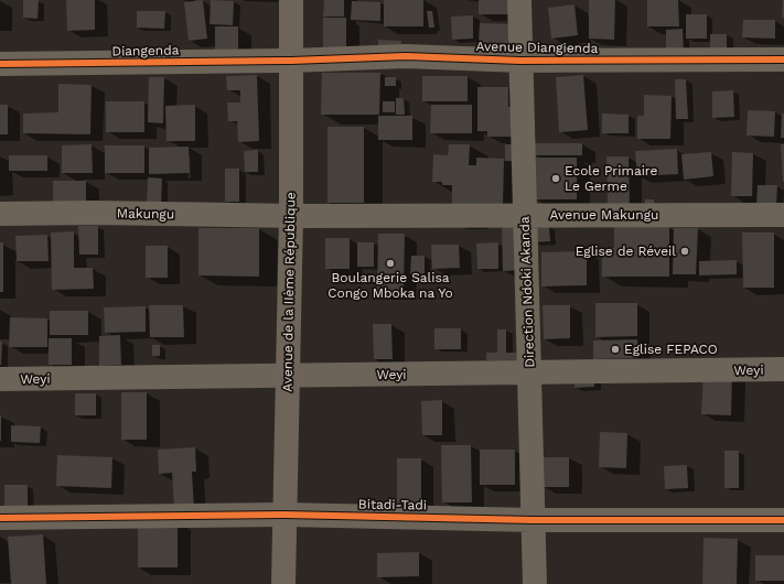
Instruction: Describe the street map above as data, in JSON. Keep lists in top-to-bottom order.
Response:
{
  "streets": {
    "street": [
      "Avenue Diangienda",
      "Diangenda",
      "Makungu",
      "Avenue Makungu",
      "Avenue de la IIème République",
      "Direction Ndoki Akanda",
      "Weyi",
      "Bitadi-Tadi"
    ]
  },
  "crossings": [
    ["Avenue Diangienda", "Diangenda"],
    ["Avenue Diangienda", "Avenue de la IIème République"],
    ["Avenue Diangienda", "Direction Ndoki Akanda"],
    ["Diangenda", "Avenue de la IIème République"],
    ["Makungu", "Avenue Makungu"],
    ["Makungu", "Avenue de la IIème République"],
    ["Avenue Makungu", "Avenue de la IIème République"],
    ["Avenue Makungu", "Direction Ndoki Akanda"],
    ["Avenue de la IIème République", "Weyi"],
    ["Avenue de la IIème République", "Bitadi-Tadi"],
    ["Direction Ndoki Akanda", "Weyi"],
    ["Direction Ndoki Akanda", "Bitadi-Tadi"]
  ],
  "places": [
    "Ecole Primaire Le Germe",
    "Eglise de Réveil",
    "Boulangerie Salisa Congo Mboka na Yo",
    "Eglise FEPACO"
  ]
}
